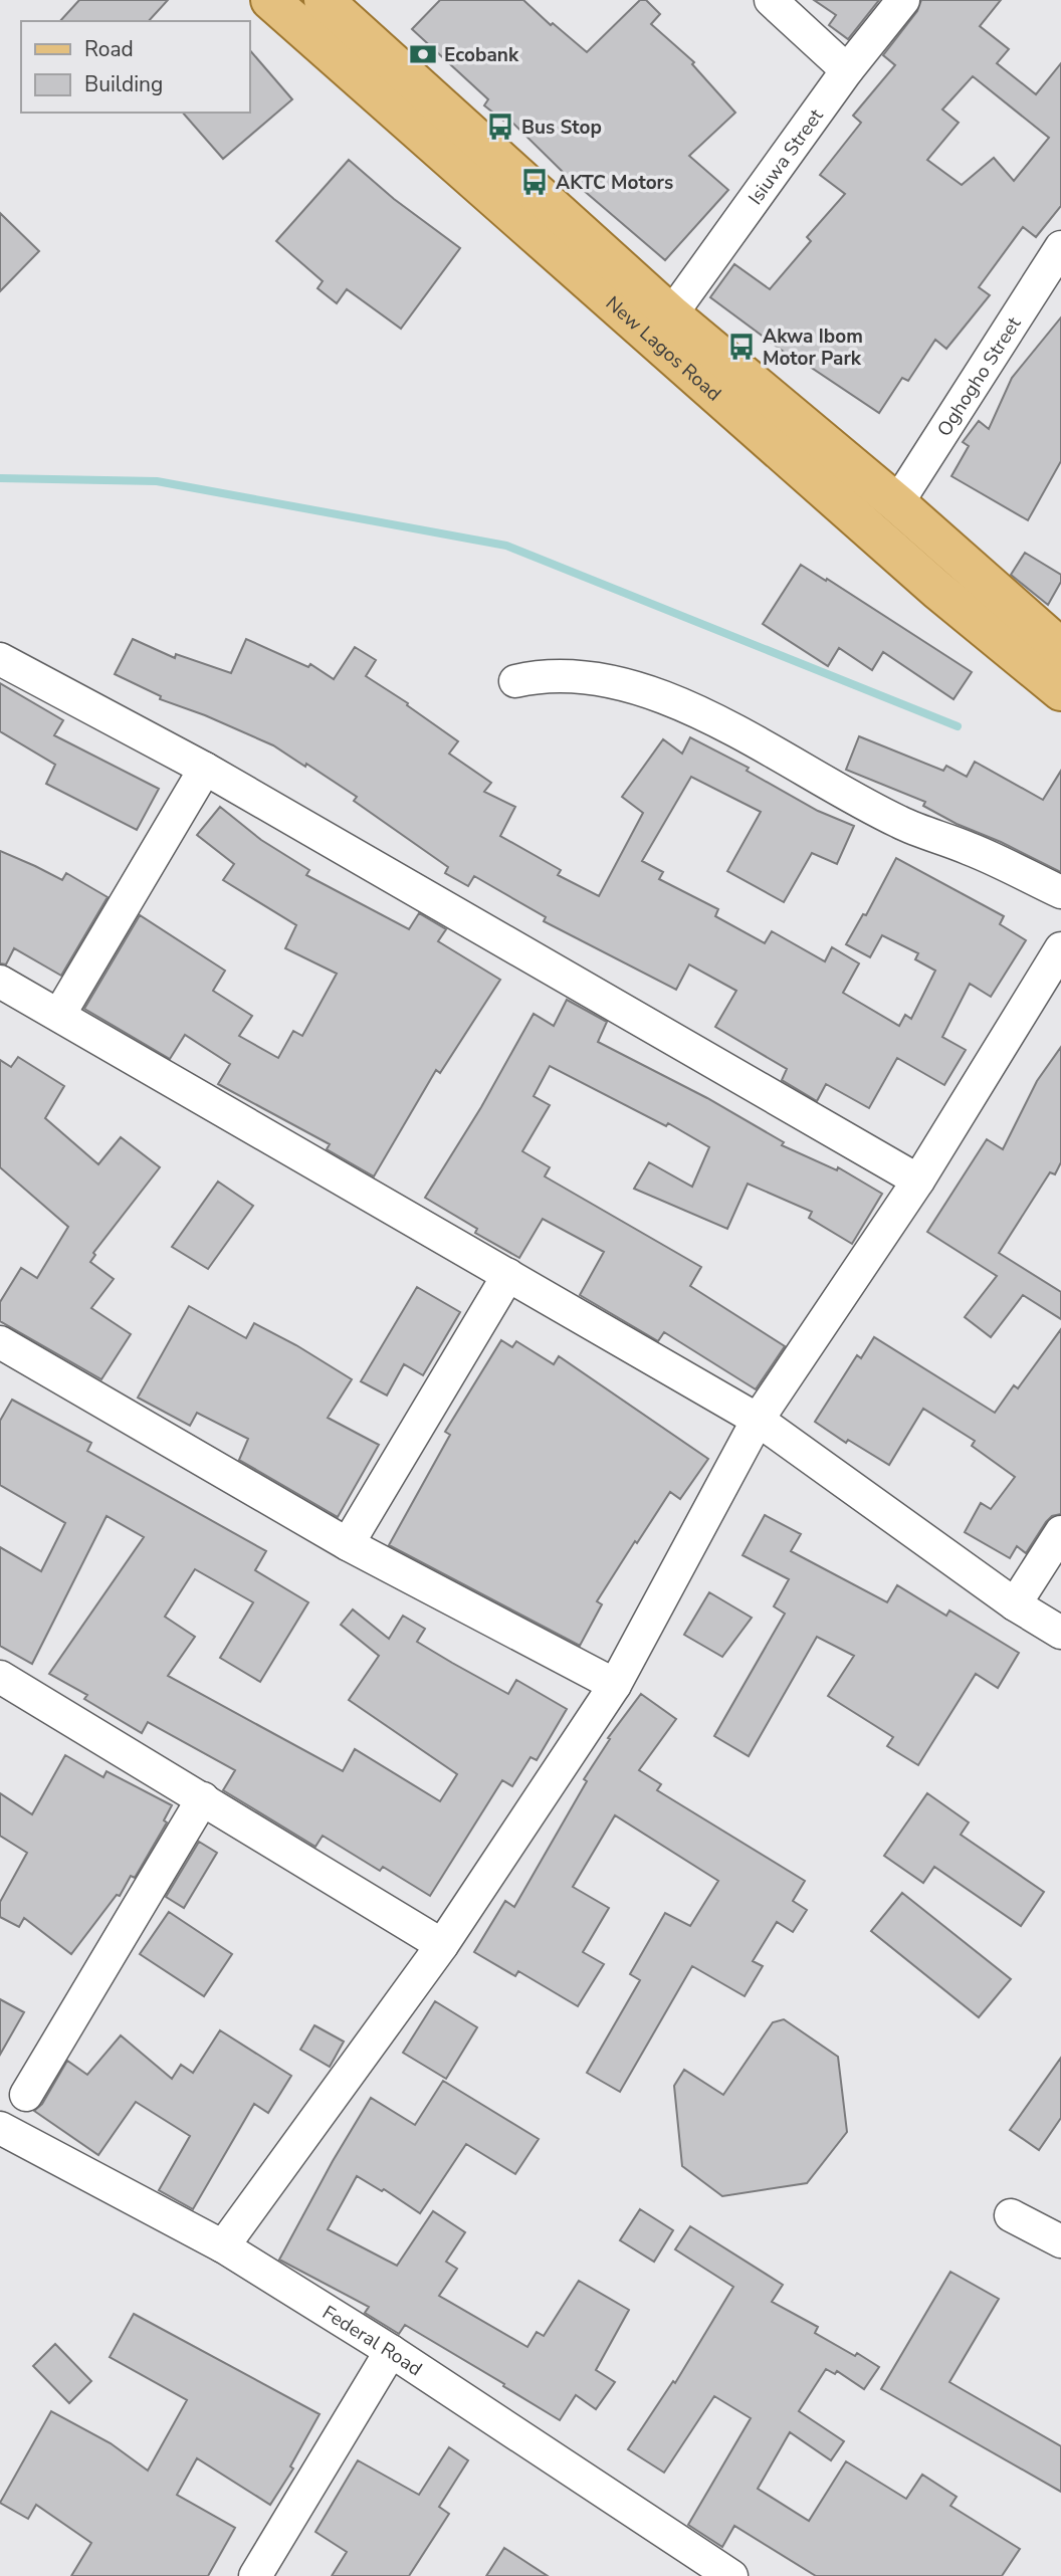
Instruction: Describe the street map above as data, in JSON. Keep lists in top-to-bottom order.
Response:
{
  "streets": {
    "main road": ["New Lagos Road"],
    "street": ["Isiuwa Street", "Oghogho Street", "Federal Road"]
  },
  "crossings": [
    ["Isiuwa Street", "New Lagos Road"],
    ["New Lagos Road", "Oghogho Street"]
  ],
  "places": {
    "bank": ["Ecobank"],
    "bus stop": ["Bus Stop", "AKTC Motors", "Akwa Ibom Motor Park"]
  },
  "legend": ["Road", "Building"]
}
